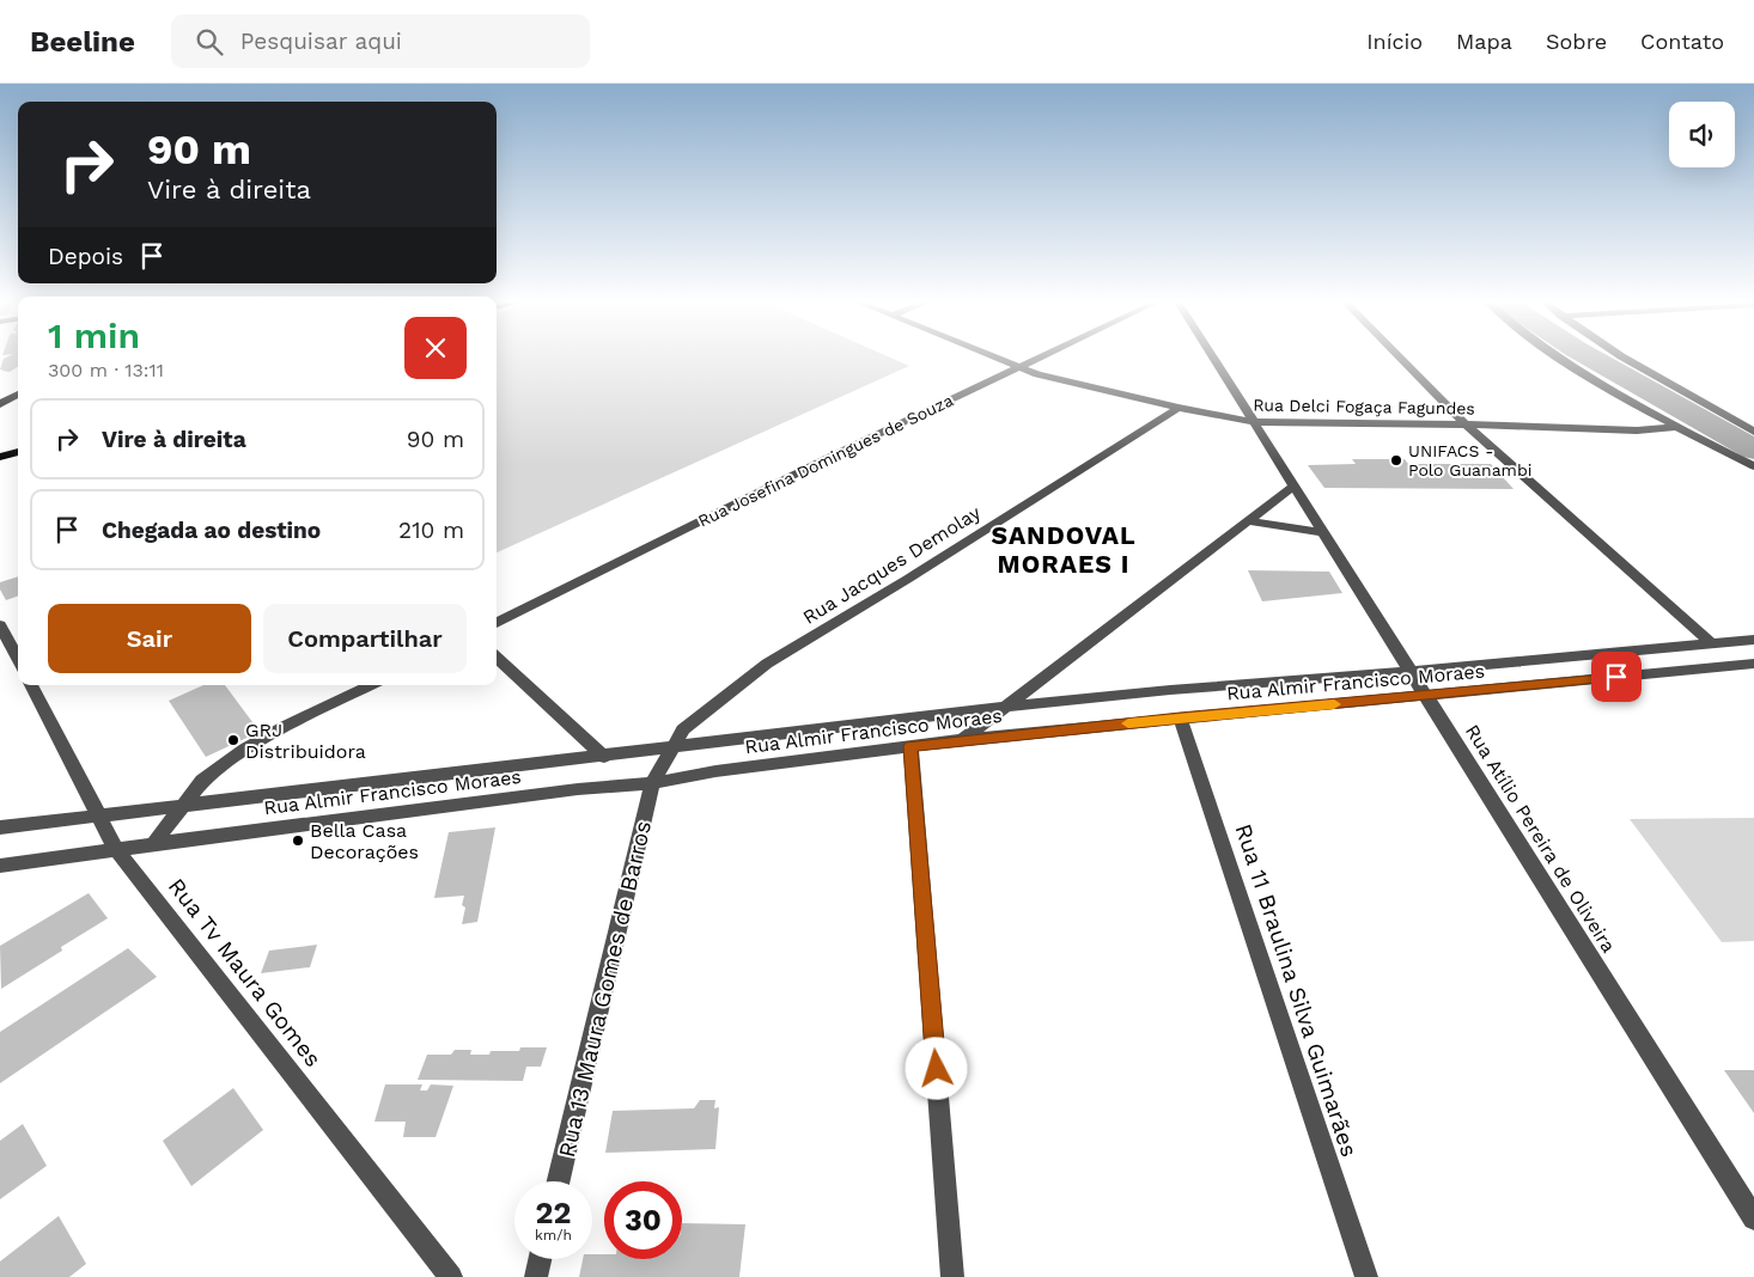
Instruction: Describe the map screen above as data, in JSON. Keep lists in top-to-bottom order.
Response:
{
  "streets": {
    "street": [
      "Rua Delci Fogaça Fagundes",
      "Rua Josefina Domingues de Souza",
      "Rua Jacques Demolay",
      "Rua Almir Francisco Moraes",
      "Rua Atílio Pereira de Oliveira",
      "Rua Tv Maura Gomes",
      "Rua 13 Maura Gomes de Barros",
      "Rua 11 Braulina Silva Guimarães"
    ]
  },
  "crossings": [
    ["Rua Delci Fogaça Fagundes", "Rua Josefina Domingues de Souza"],
    ["Rua Delci Fogaça Fagundes", "Rua Jacques Demolay"],
    ["Rua Delci Fogaça Fagundes", "Rua Atílio Pereira de Oliveira"],
    ["Rua Jacques Demolay", "Rua Almir Francisco Moraes"],
    ["Rua Jacques Demolay", "Rua 13 Maura Gomes de Barros"],
    ["Rua Almir Francisco Moraes", "Rua Atílio Pereira de Oliveira"],
    ["Rua Almir Francisco Moraes", "Rua Tv Maura Gomes"],
    ["Rua Almir Francisco Moraes", "Rua 13 Maura Gomes de Barros"],
    ["Rua Almir Francisco Moraes", "Rua 11 Braulina Silva Guimarães"]
  ],
  "districts": ["SANDOVAL MORAES I"],
  "places": ["UNIFACS - Polo Guanambi", "GRJ Distribuidora", "Bella Casa Decorações"],
  "page": {
    "header": "Beeline",
    "search": "Pesquisar aqui",
    "nav": [
      "Início",
      "Mapa",
      "Sobre",
      "Contato"
    ],
    "turn": ["90 m", "Vire à direita"],
    "then": "Depois",
    "heading": ["1 min", "300 m · 13:11"],
    "list": [
      {
        "name": "Vire à direita",
        "value": "90 m"
      },
      {
        "name": "Chegada ao destino",
        "value": "210 m"
      }
    ],
    "buttons": ["Sair", "Compartilhar"],
    "speed": "22 km/h",
    "limit": "30"
  }
}
